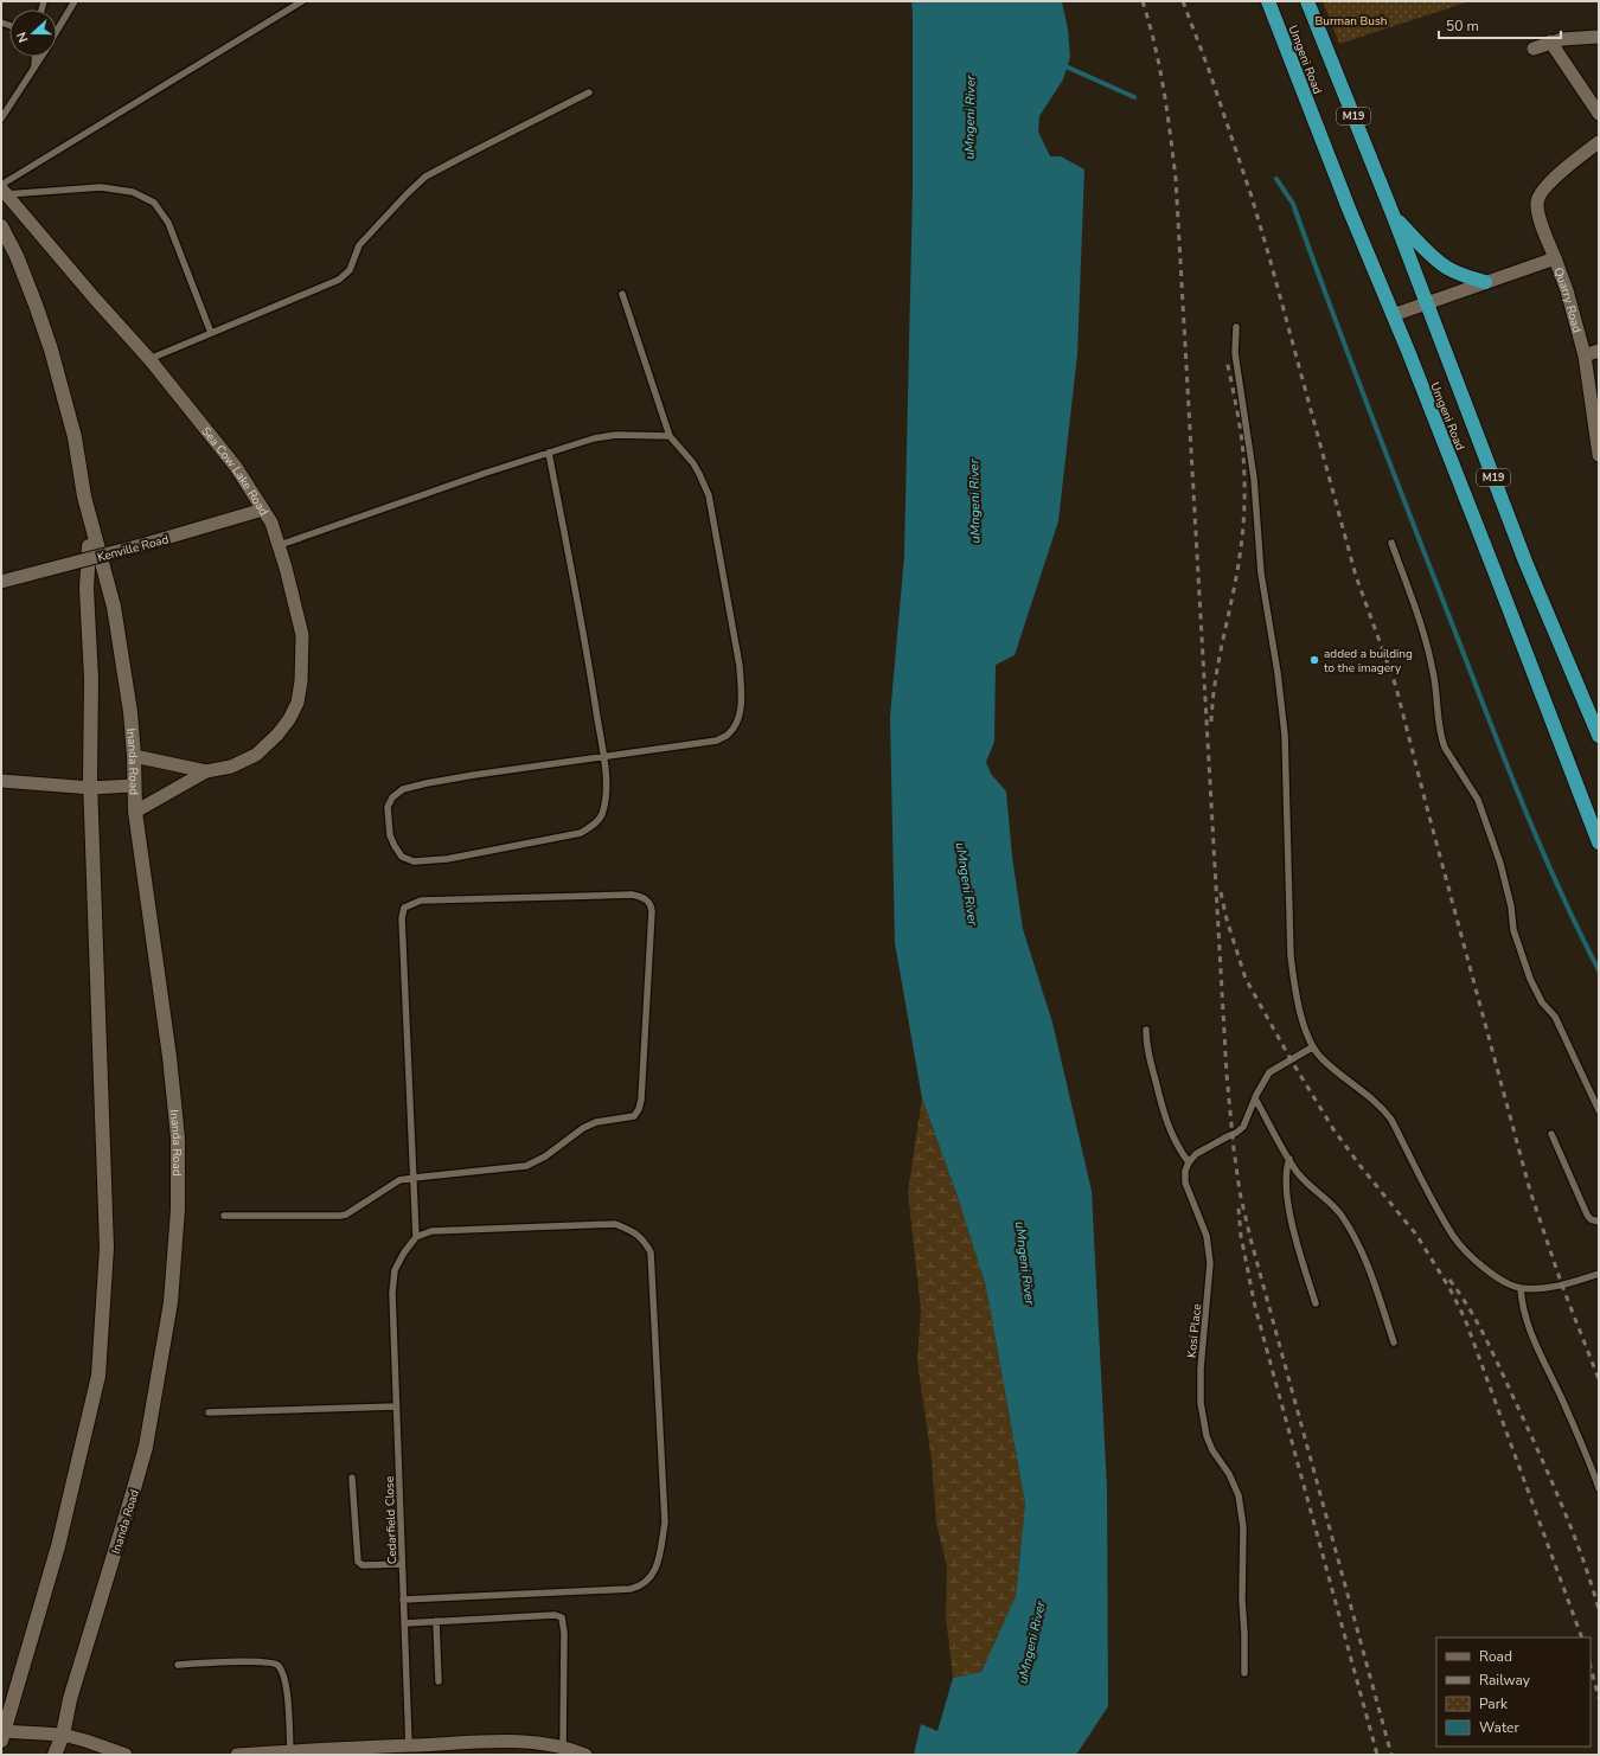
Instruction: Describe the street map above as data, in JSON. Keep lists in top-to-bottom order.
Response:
{
  "streets": {
    "highway": ["Umgeni Road", "M19"],
    "main road": ["Inanda Road"],
    "street": ["Quarry Road", "Sea Cow Lake Road", "Kenville Road"],
    "lane": ["Kosi Place", "Cedarfield Close"]
  },
  "crossings": [
    ["Umgeni Road", "Quarry Road"],
    ["Sea Cow Lake Road", "Kenville Road"],
    ["Sea Cow Lake Road", "Inanda Road"]
  ],
  "water": ["uMngeni River"],
  "parks": ["Burman Bush"],
  "places": ["added a building to the imagery"],
  "legend": [
    "Road",
    "Railway",
    "Park",
    "Water"
  ],
  "scale_bar": "50 m",
  "north": "left"
}
